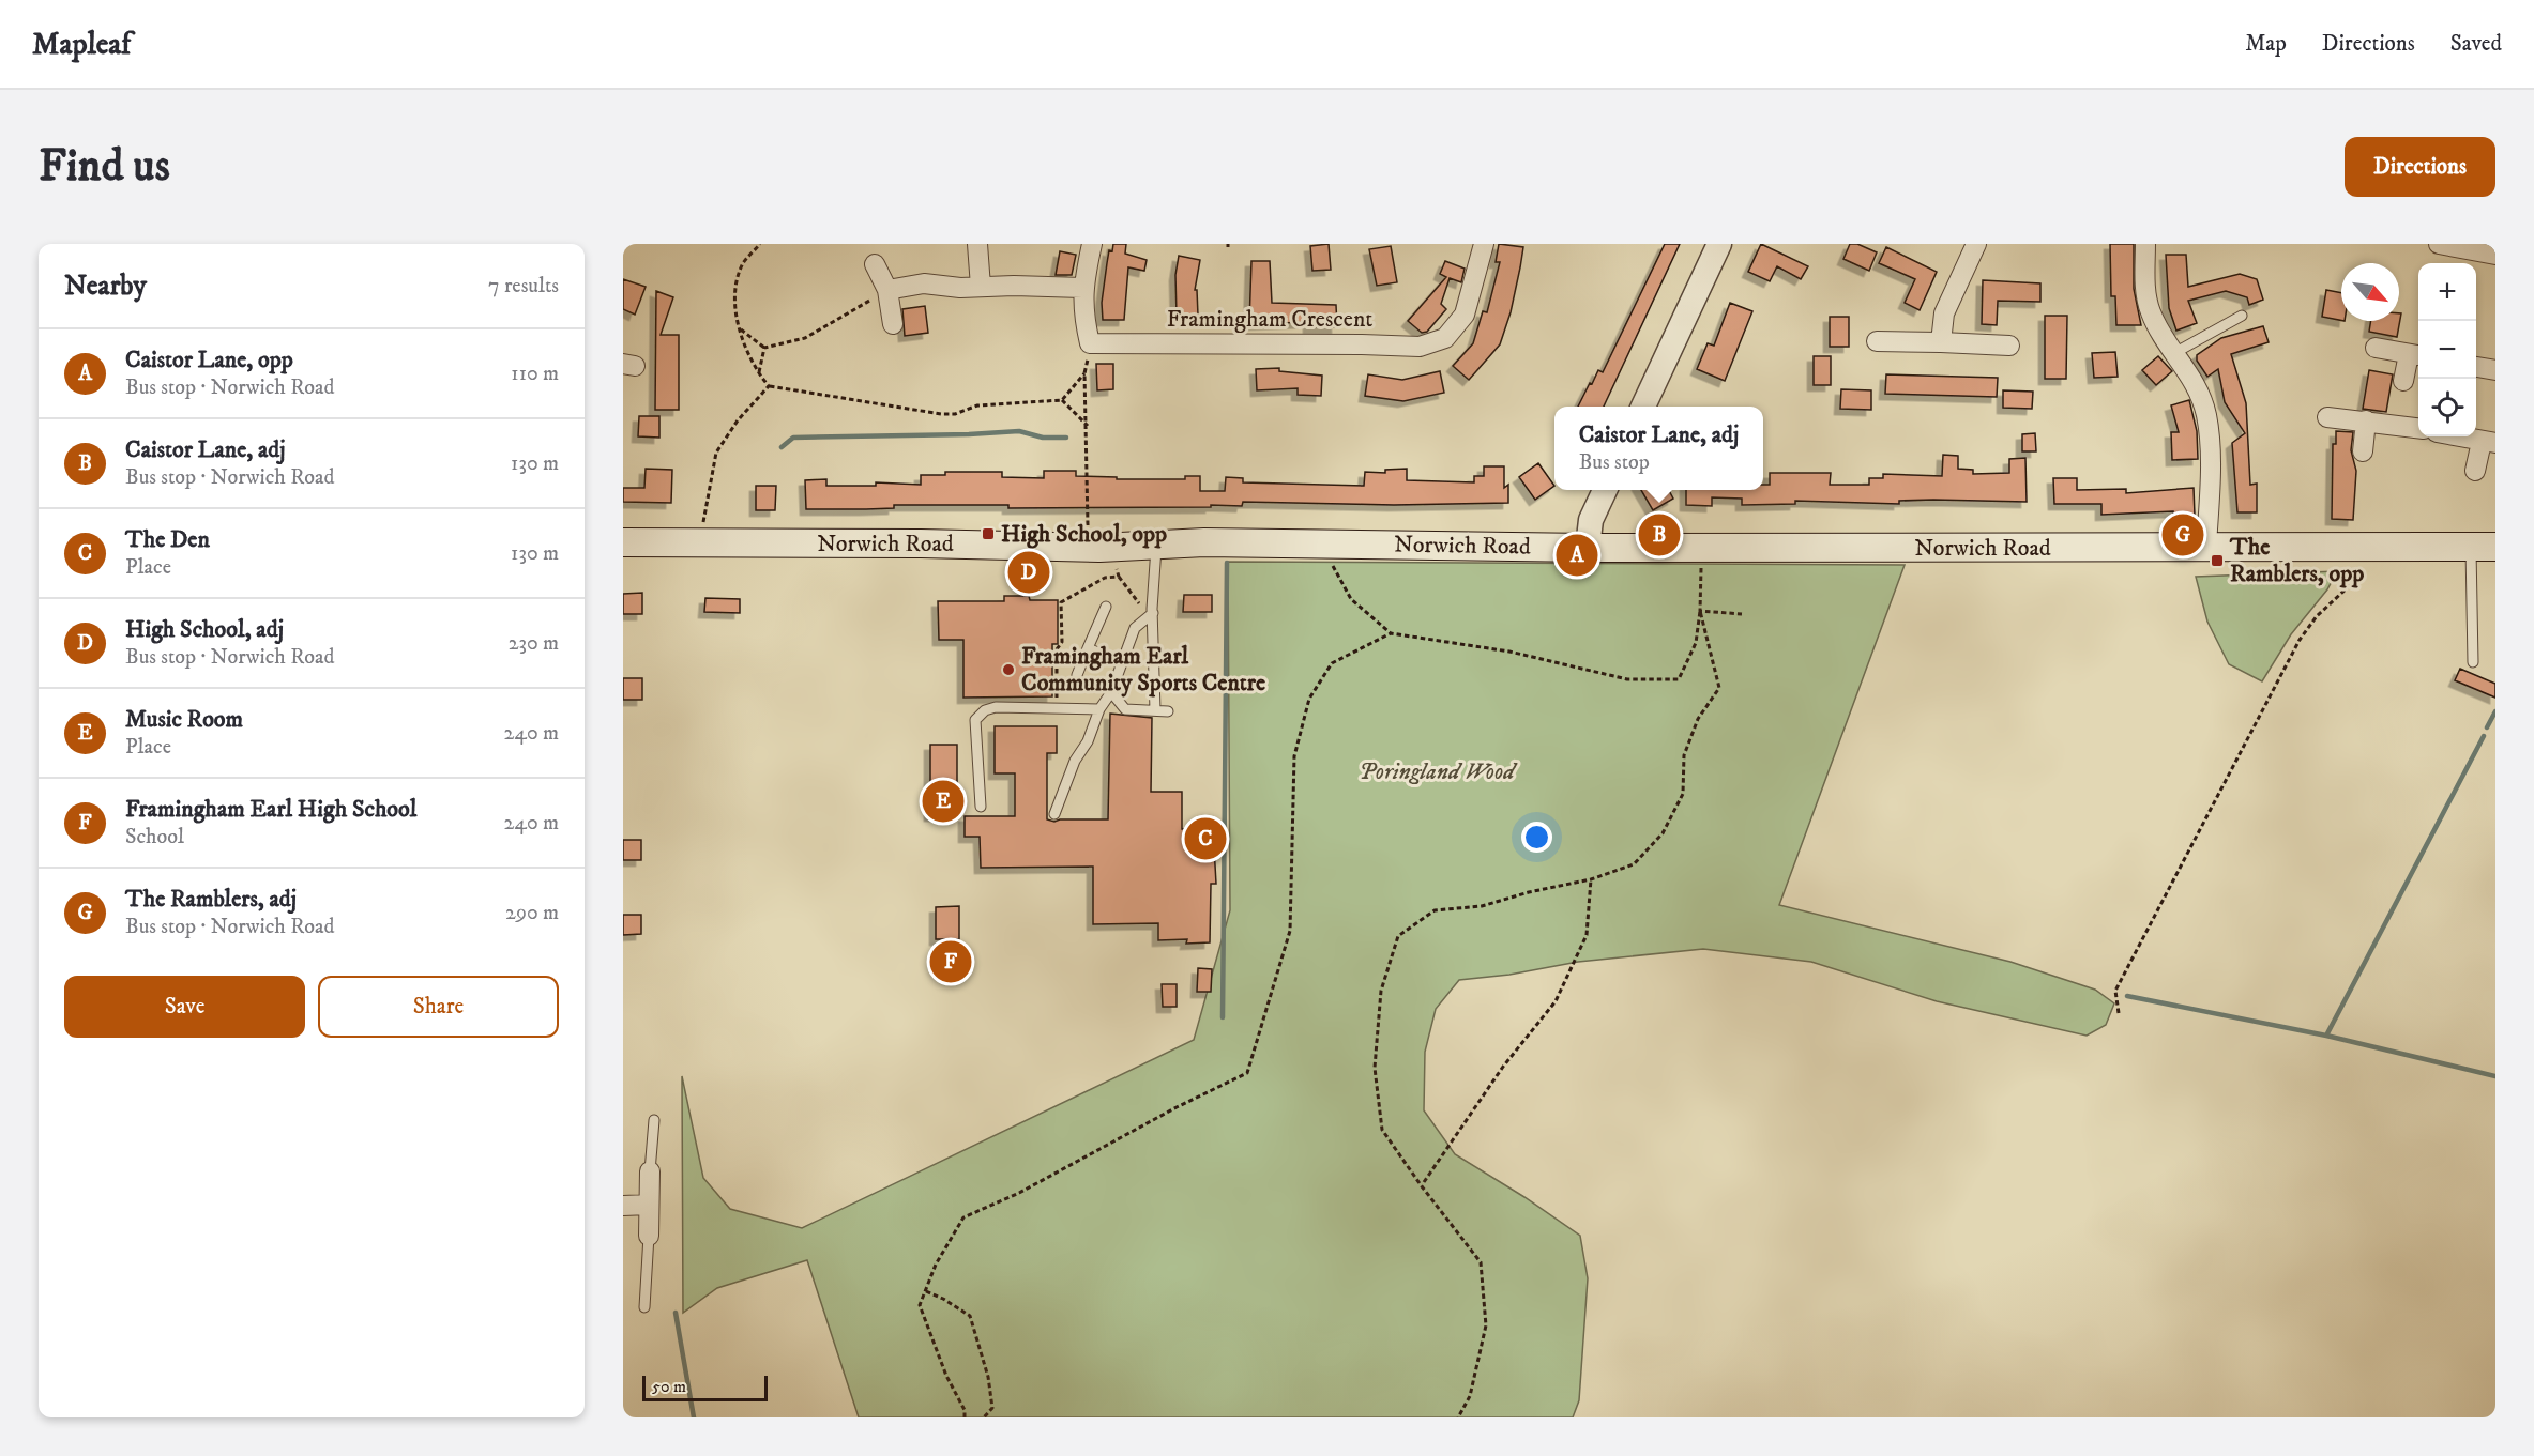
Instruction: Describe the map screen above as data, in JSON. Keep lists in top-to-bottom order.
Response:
{
  "streets": {
    "main road": ["Norwich Road"],
    "street": ["Framingham Crescent"]
  },
  "parks": ["Poringland Wood"],
  "places": {
    "transit": ["High School, opp", "The Ramblers, opp"],
    "other": ["Framingham Earl Community Sports Centre"]
  },
  "scale_bar": "50 m",
  "north": "bottom right",
  "page": {
    "header": "Mapleaf",
    "nav": ["Map", "Directions", "Saved"],
    "buttons": [
      "Directions",
      ["Save", "Share"]
    ],
    "title": "Find us",
    "heading": ["Nearby", "7 results"],
    "map_buttons": ["+", "−"],
    "list": [
      {
        "mark": "A",
        "name": "Caistor Lane, opp",
        "note": "Bus stop · Norwich Road",
        "value": "110 m"
      },
      {
        "mark": "B",
        "name": "Caistor Lane, adj",
        "note": "Bus stop · Norwich Road",
        "value": "130 m"
      },
      {
        "mark": "C",
        "name": "The Den",
        "note": "Place",
        "value": "130 m"
      },
      {
        "mark": "D",
        "name": "High School, adj",
        "note": "Bus stop · Norwich Road",
        "value": "230 m"
      },
      {
        "mark": "E",
        "name": "Music Room",
        "note": "Place",
        "value": "240 m"
      },
      {
        "mark": "F",
        "name": "Framingham Earl High School",
        "note": "School",
        "value": "240 m"
      },
      {
        "mark": "G",
        "name": "The Ramblers, adj",
        "note": "Bus stop · Norwich Road",
        "value": "290 m"
      }
    ],
    "popup": ["Caistor Lane, adj", "Bus stop"],
    "pins": [
      "B",
      "G",
      "A",
      "D",
      "E",
      "C",
      "F"
    ],
    "scale": "50 m"
  }
}
